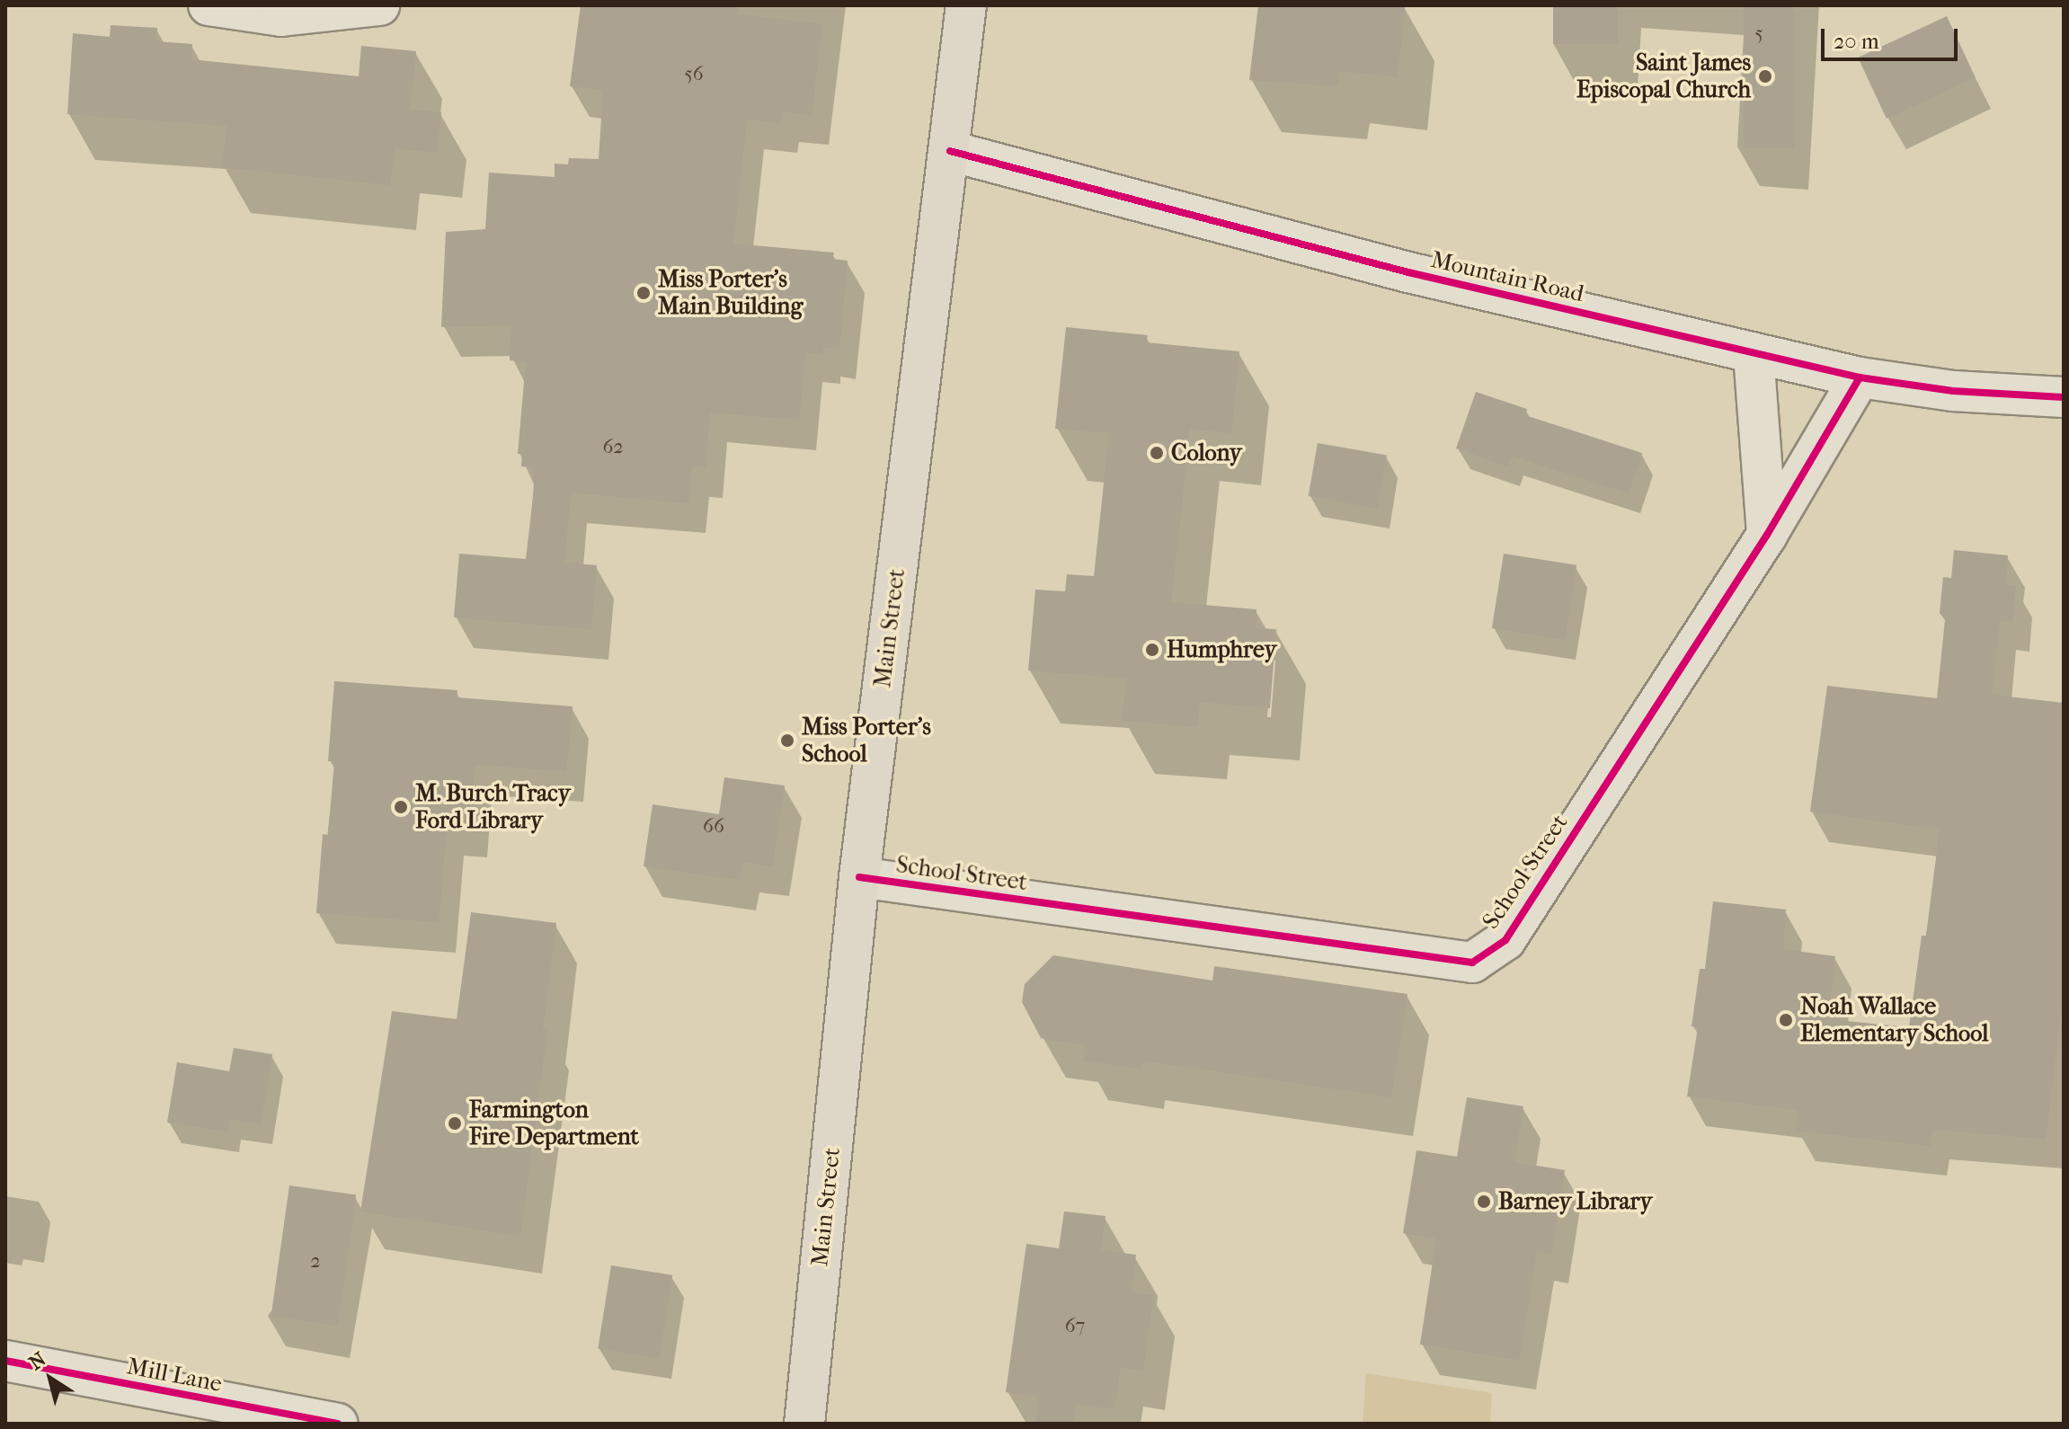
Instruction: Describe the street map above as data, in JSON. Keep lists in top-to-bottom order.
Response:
{
  "streets": {
    "highway": ["Main Street"],
    "street": ["Mountain Road", "School Street", "Mill Lane"]
  },
  "crossings": [
    ["Mountain Road", "Main Street"],
    ["Mountain Road", "School Street"],
    ["Main Street", "School Street"]
  ],
  "places": [
    "Saint James Episcopal Church",
    "Miss Porter's Main Building",
    "Colony",
    "Humphrey",
    "Miss Porter's School",
    "M. Burch Tracy Ford Library",
    "Noah Wallace Elementary School",
    "Farmington Fire Department",
    "Barney Library"
  ],
  "house_numbers": [
    "5",
    "56",
    "62",
    "66",
    "2",
    "67"
  ],
  "scale_bar": "20 m",
  "north": "top left"
}
